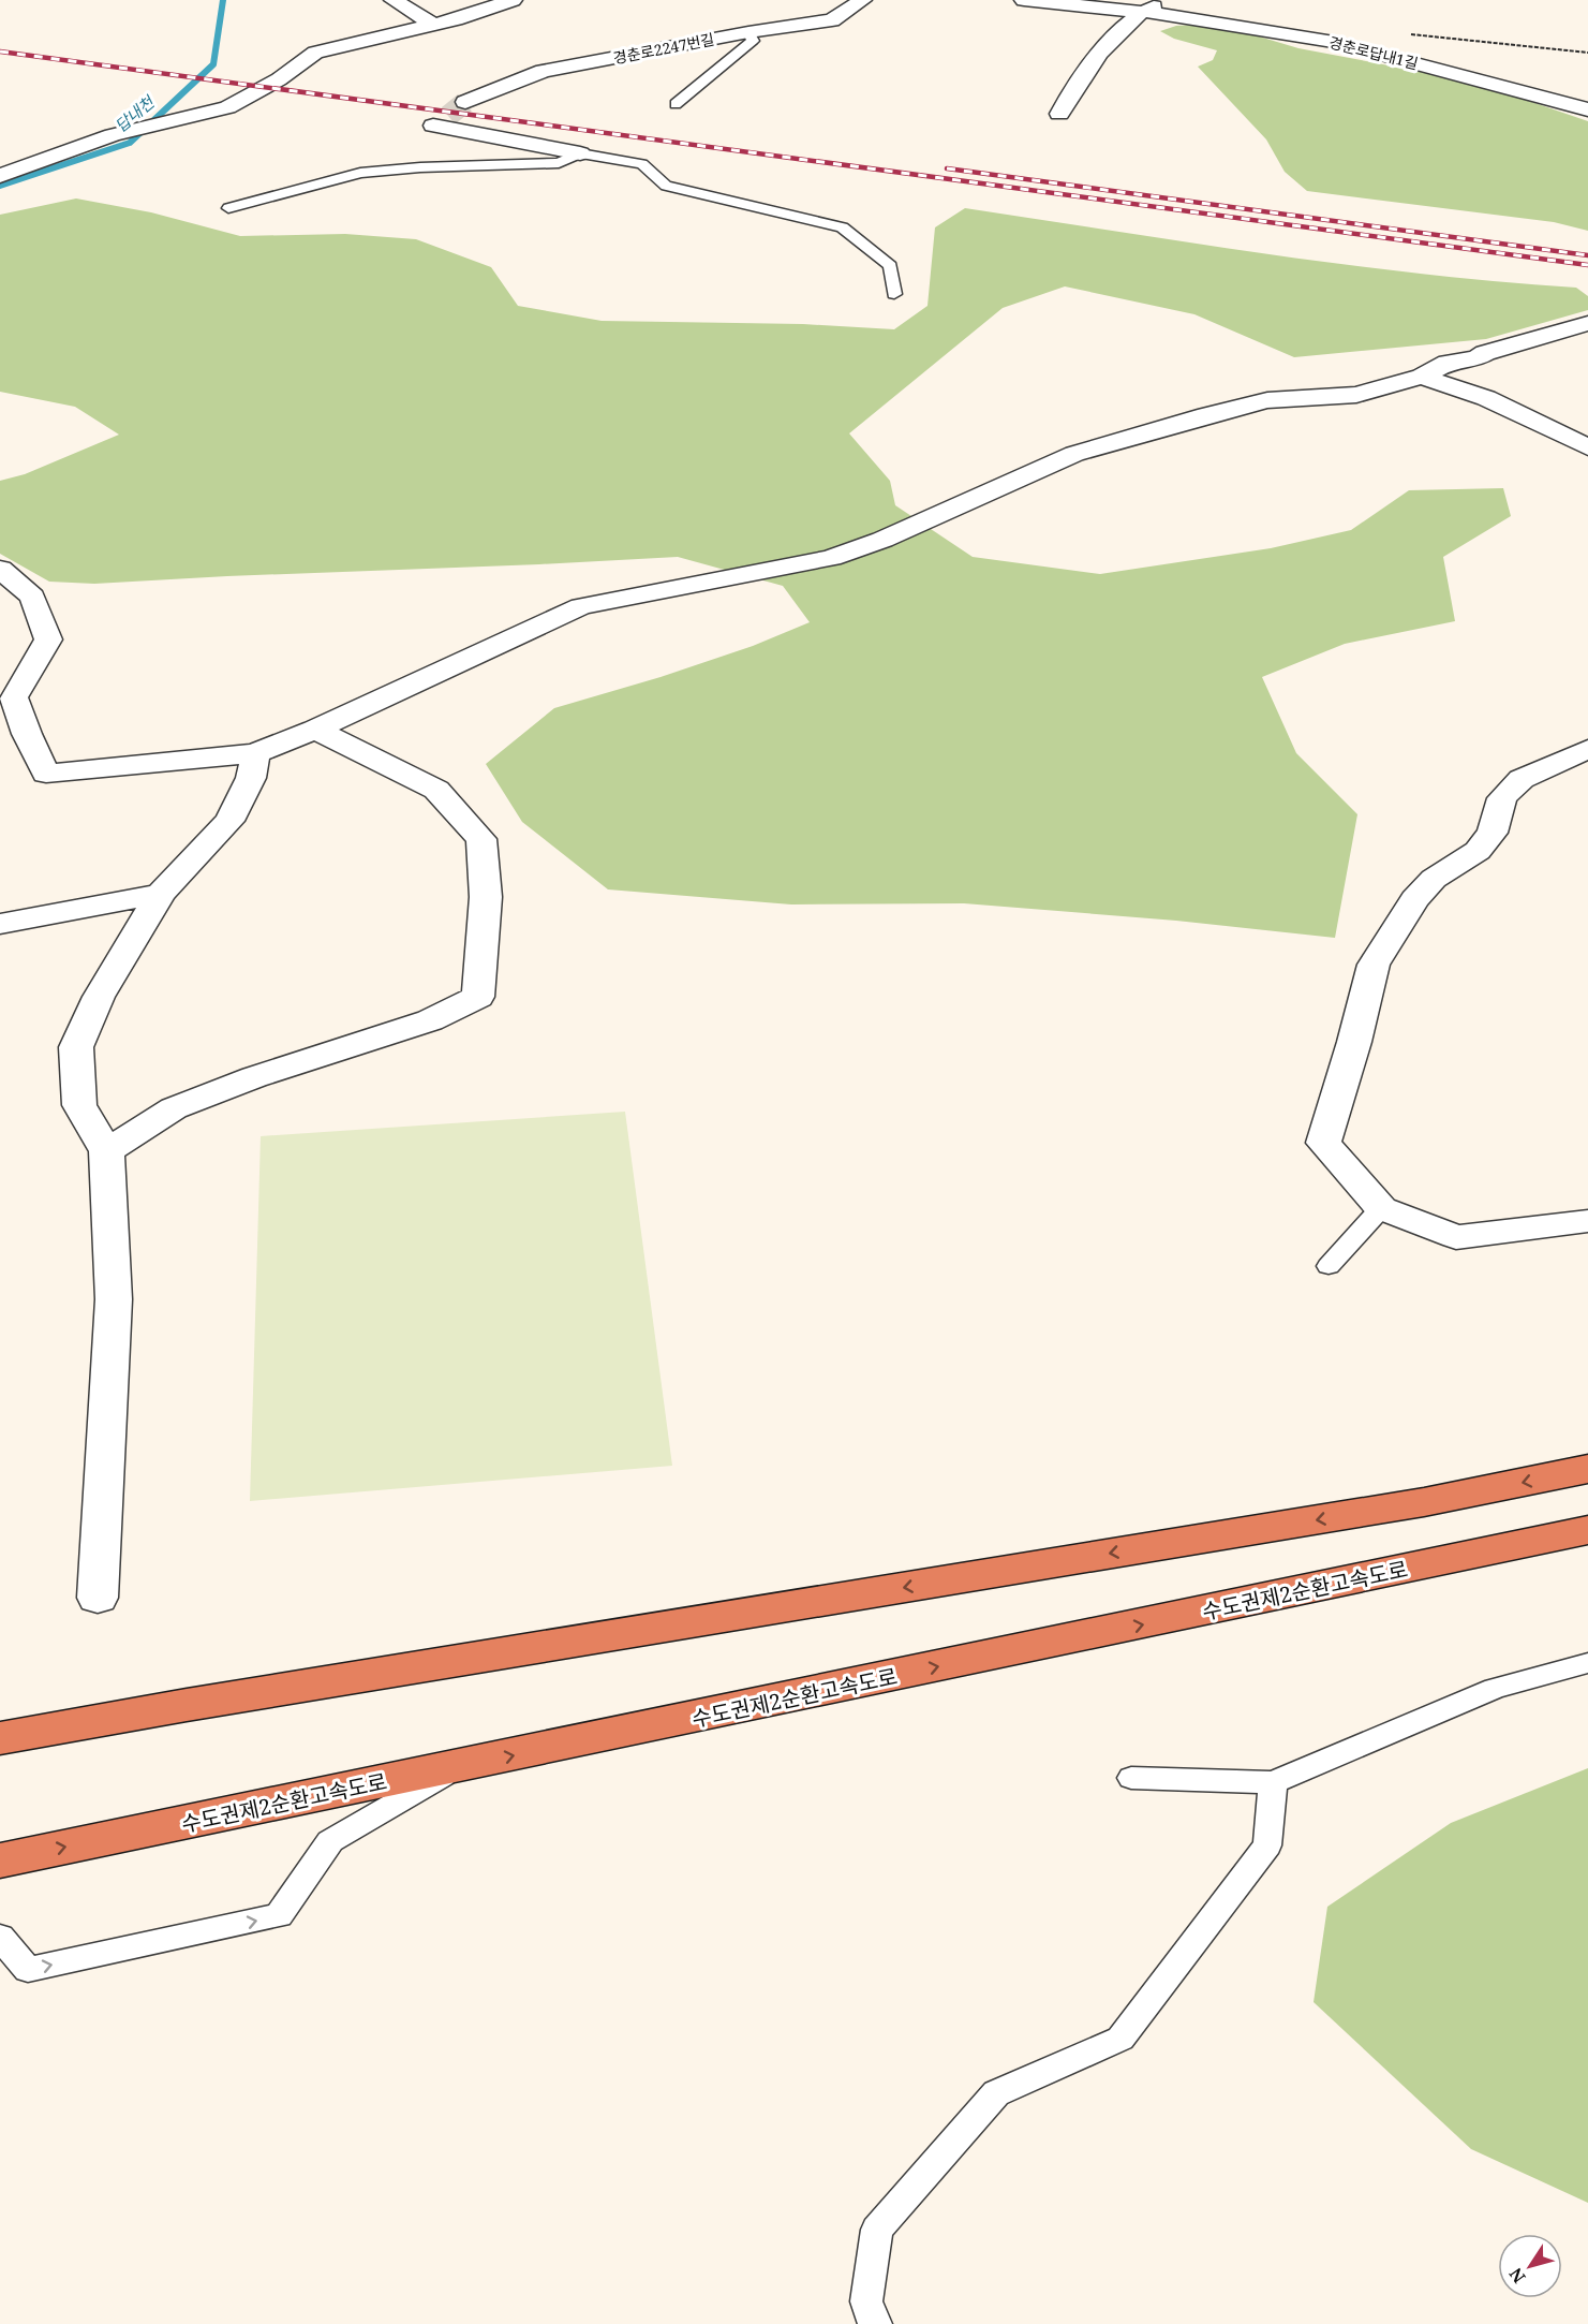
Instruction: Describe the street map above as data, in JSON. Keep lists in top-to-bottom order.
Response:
{
  "streets": {
    "highway": ["수도권제2순환고속도로"],
    "street": ["경춘로2247번길", "경춘로답내1길"]
  },
  "water": ["답내천"],
  "north": "bottom left"
}
